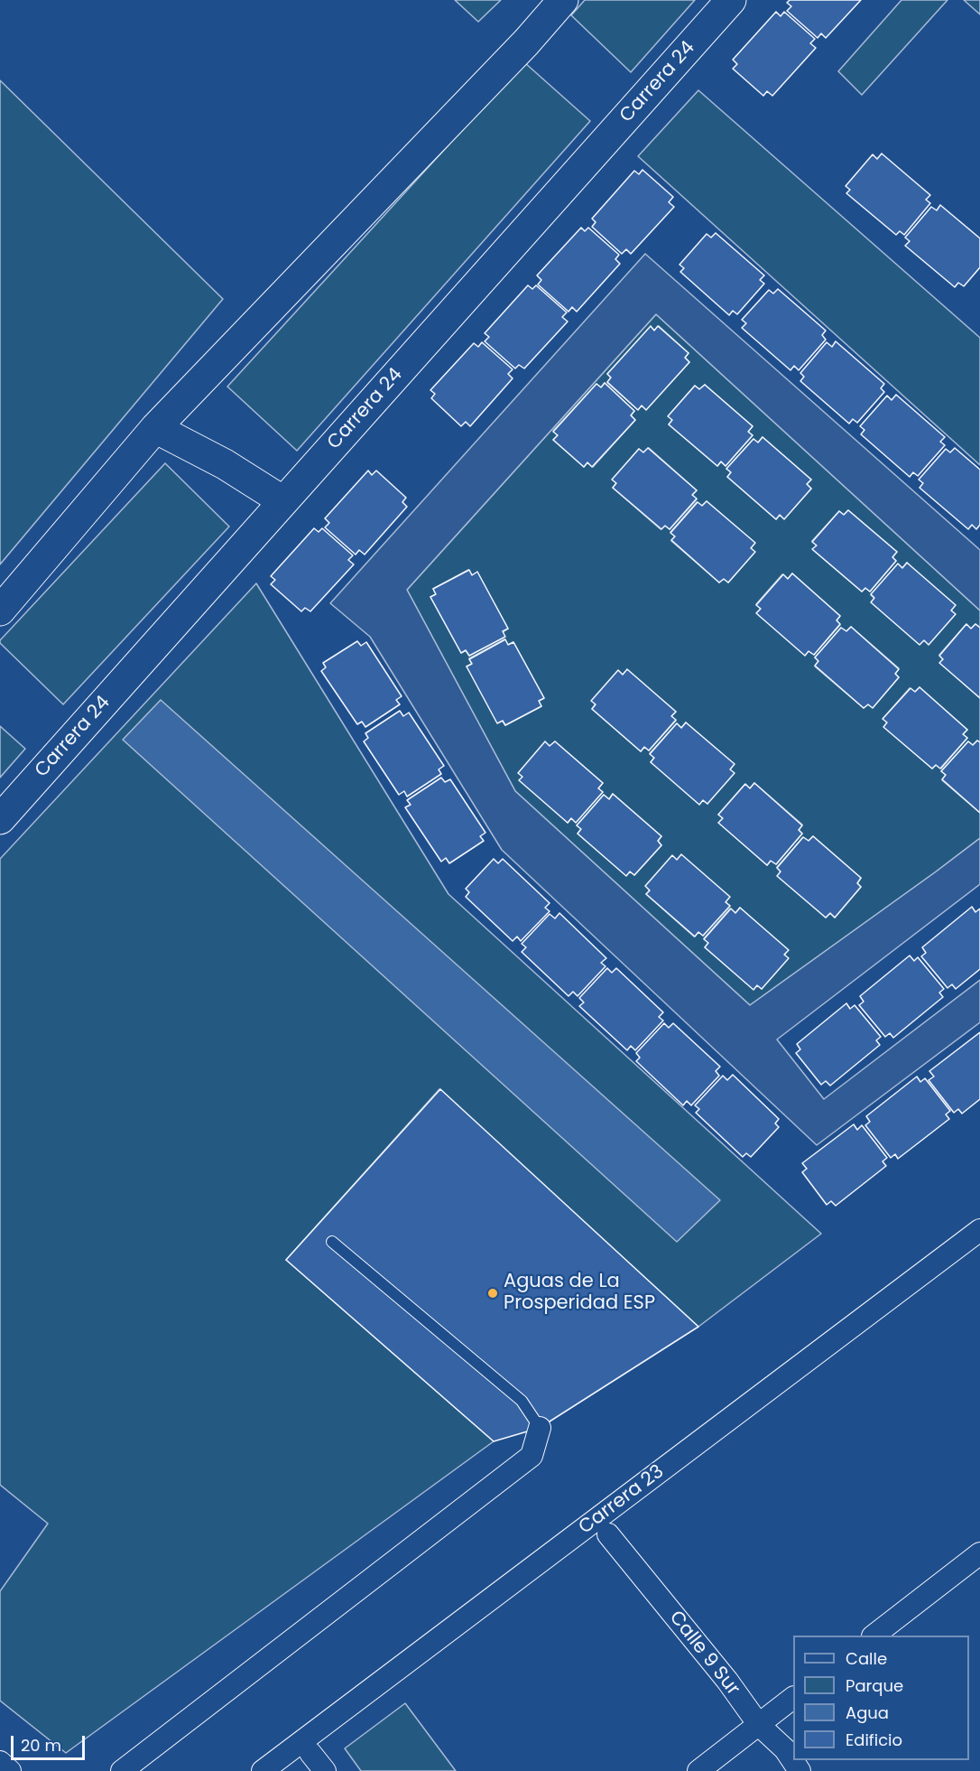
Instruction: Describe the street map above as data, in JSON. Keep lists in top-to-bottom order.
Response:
{
  "streets": {
    "street": ["Carrera 24", "Carrera 23", "Calle 9 Sur"]
  },
  "places": ["Aguas de La Prosperidad ESP"],
  "legend": [
    "Calle",
    "Parque",
    "Agua",
    "Edificio"
  ],
  "scale_bar": "20 m"
}
